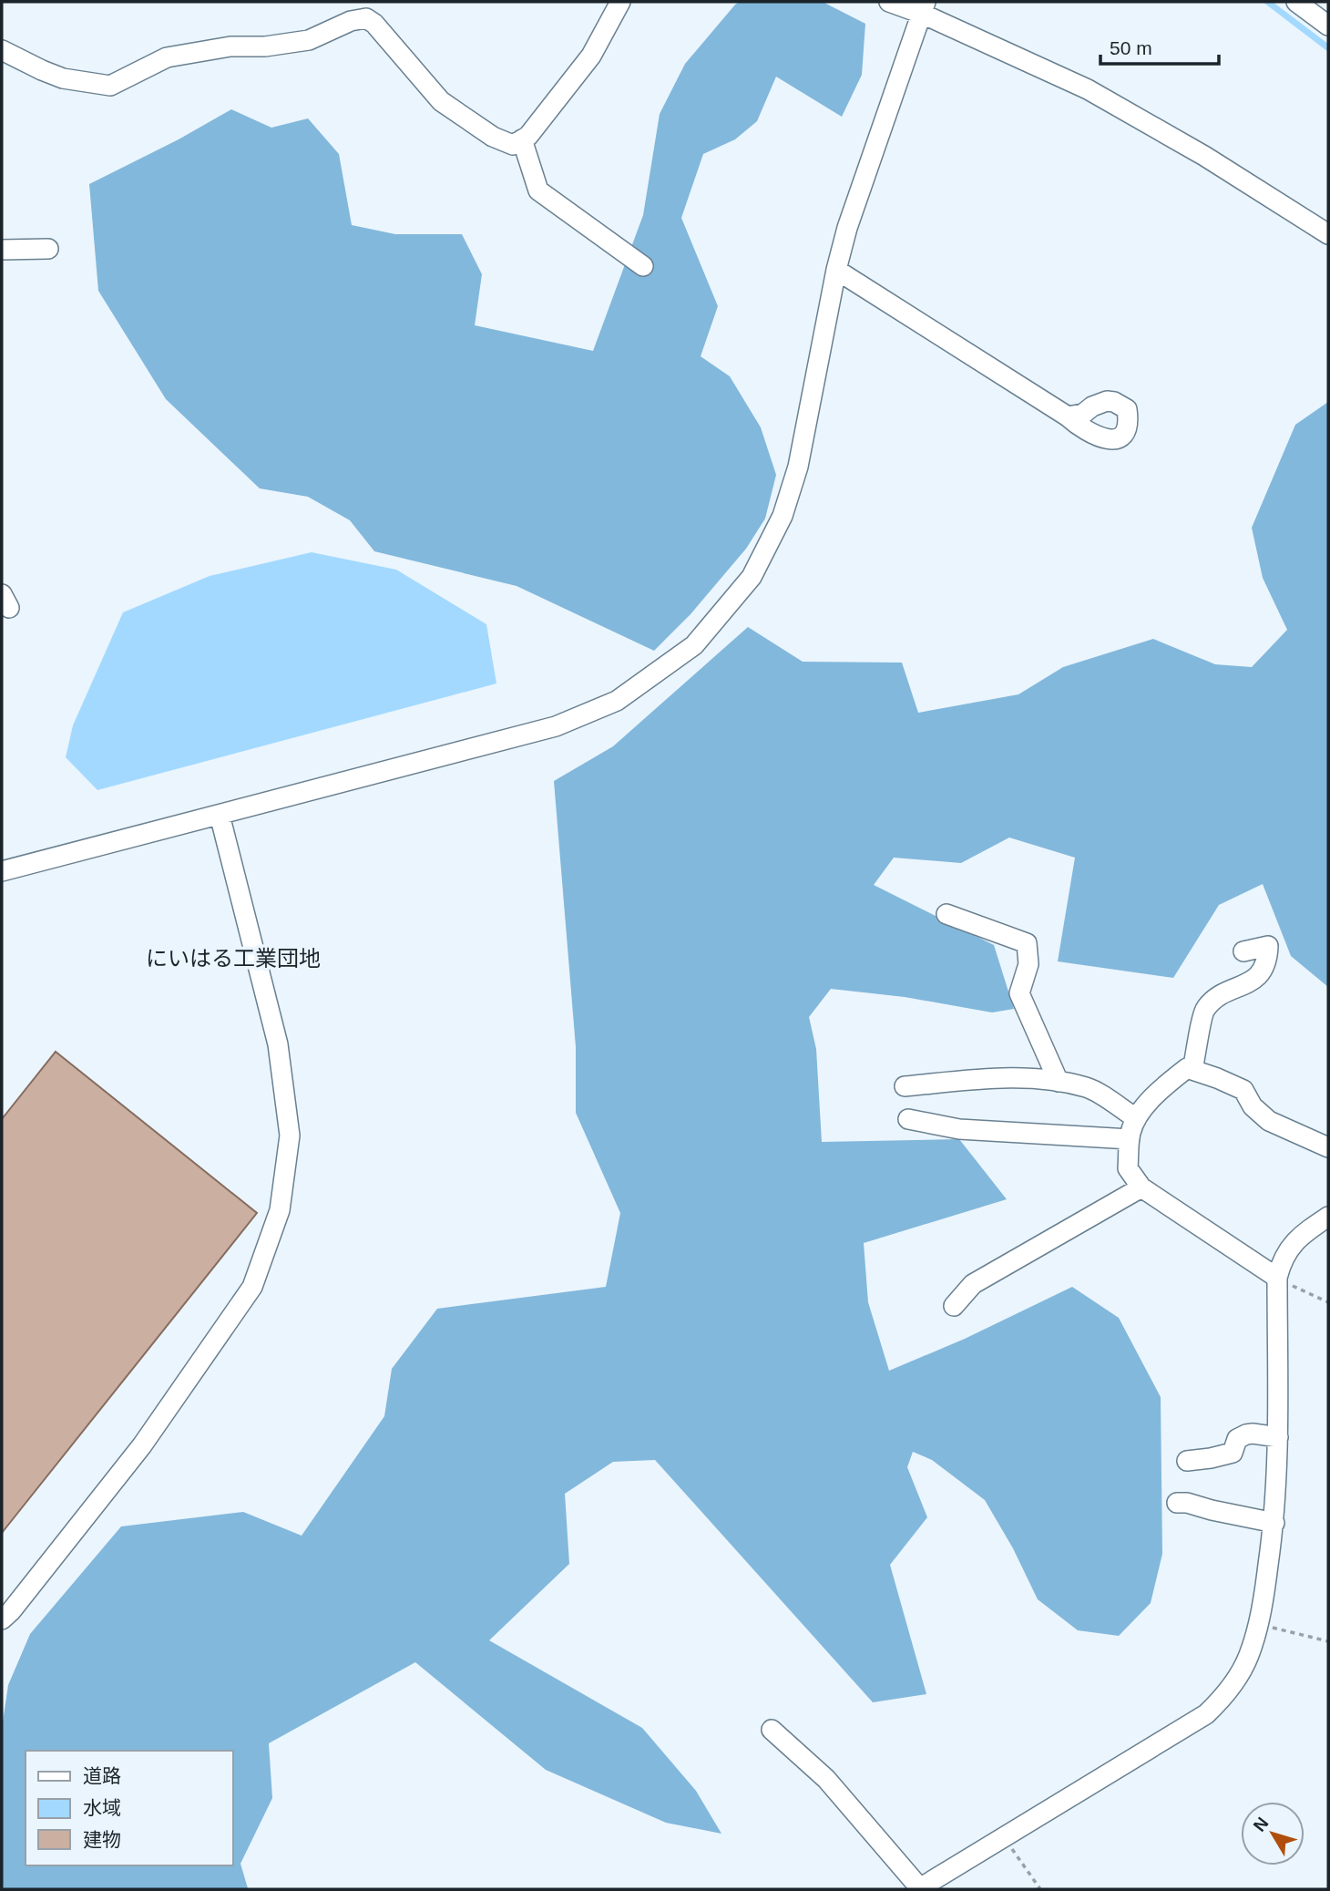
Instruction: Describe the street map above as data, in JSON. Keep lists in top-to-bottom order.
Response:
{
  "districts": ["にいはる工業団地"],
  "legend": ["道路", "水域", "建物"],
  "scale_bar": "50 m",
  "north": "top left"
}
